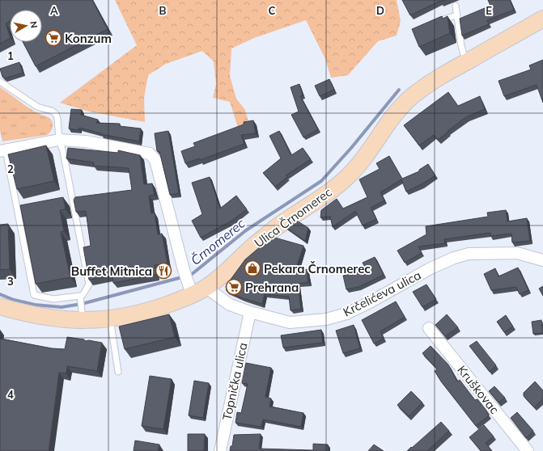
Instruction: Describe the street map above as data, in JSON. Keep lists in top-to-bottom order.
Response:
{
  "streets": {
    "street": [
      "Ulica Črnomerec",
      "Krčelićeva ulica",
      "Topnička ulica",
      "Kruškovac"
    ]
  },
  "crossings": [
    ["Ulica Črnomerec", "Krčelićeva ulica"],
    ["Krčelićeva ulica", "Topnička ulica"]
  ],
  "water": ["Črnomerec"],
  "places": {
    "supermarket": ["Konzum", "Prehrana"],
    "shop": ["Pekara Črnomerec"],
    "restaurant": ["Buffet Mitnica"]
  },
  "north": "right",
  "grid": {
    "columns": [
      "A",
      "B",
      "C",
      "D",
      "E"
    ],
    "rows": [
      "1",
      "2",
      "3",
      "4"
    ]
  }
}
